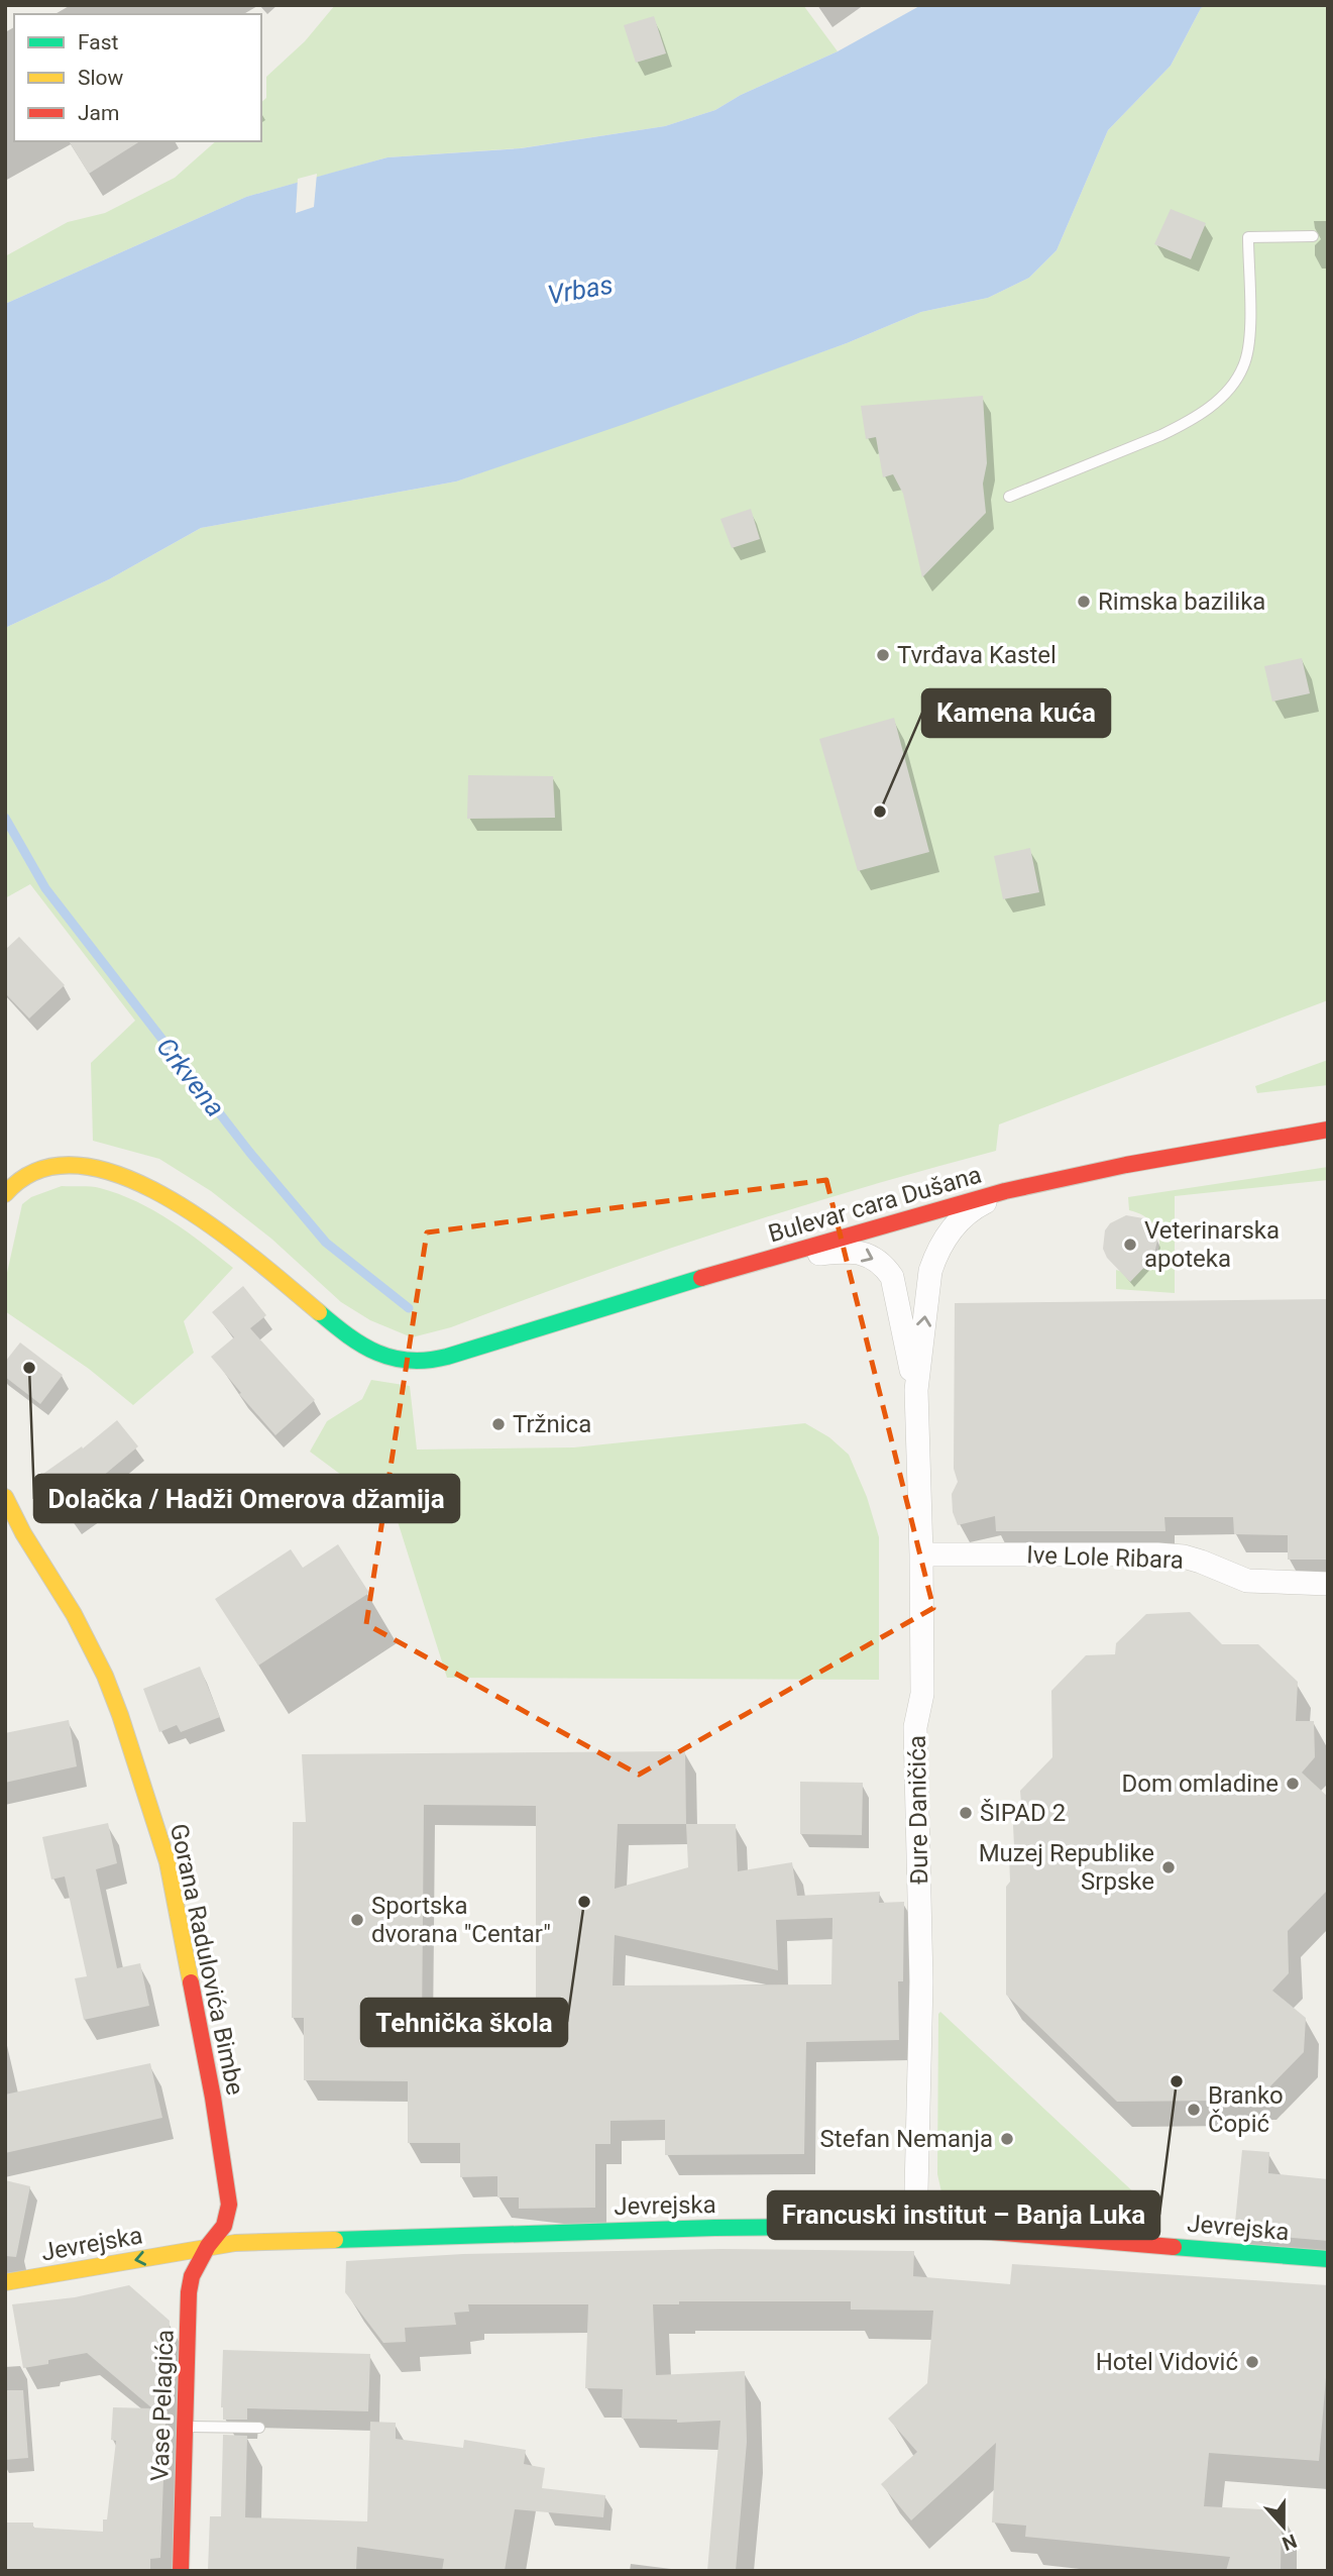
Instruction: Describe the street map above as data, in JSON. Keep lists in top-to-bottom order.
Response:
{
  "streets": {
    "street": [
      "Bulevar cara Dušana",
      "Ive Lole Ribara",
      "Đure Daničića",
      "Gorana Radulovića Bimbe",
      "Jevrejska",
      "Vase Pelagića"
    ]
  },
  "crossings": [
    ["Bulevar cara Dušana", "Đure Daničića"],
    ["Ive Lole Ribara", "Đure Daničića"],
    ["Đure Daničića", "Jevrejska"],
    ["Gorana Radulovića Bimbe", "Jevrejska"],
    ["Gorana Radulovića Bimbe", "Vase Pelagića"],
    ["Jevrejska", "Vase Pelagića"]
  ],
  "water": ["Vrbas", "Crkvena"],
  "places": [
    "Rimska bazilika",
    "Tvrđava Kastel",
    "Kamena kuća",
    "Veterinarska apoteka",
    "Dolačka / Hadži Omerova džamija",
    "Tržnica",
    "Dom omladine",
    "ŠIPAD 2",
    "Muzej Republike Srpske",
    "Tehnička škola",
    "Sportska dvorana \"Centar\"",
    "Francuski institut – Banja Luka",
    "Branko Čopić",
    "Stefan Nemanja",
    "Hotel Vidović"
  ],
  "legend": ["Fast", "Slow", "Jam"],
  "north": "bottom"
}
